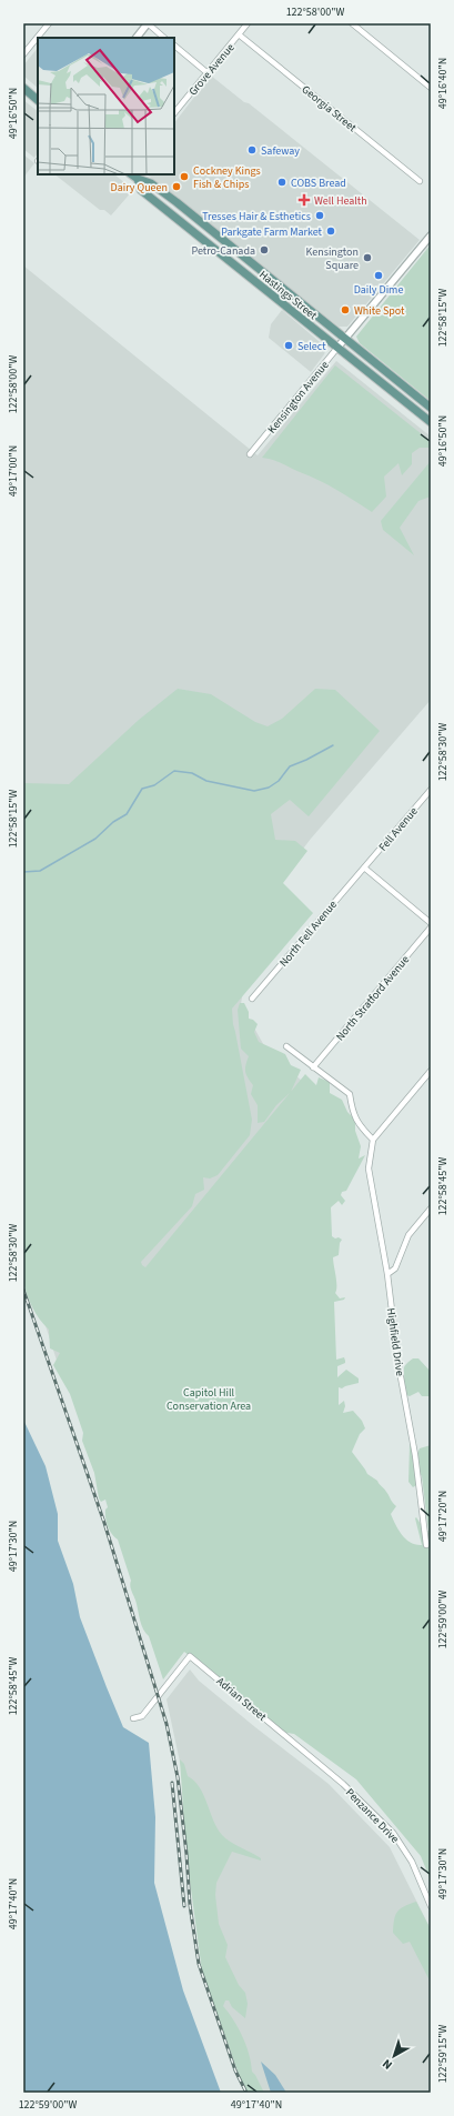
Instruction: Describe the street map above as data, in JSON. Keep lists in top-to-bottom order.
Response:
{
  "streets": {
    "main road": ["Hastings Street"],
    "street": [
      "Grove Avenue",
      "Georgia Street",
      "Kensington Avenue",
      "Fell Avenue",
      "North Fell Avenue",
      "North Stratford Avenue",
      "Highfield Drive",
      "Adrian Street",
      "Penzance Drive"
    ]
  },
  "crossings": [
    ["Grove Avenue", "Georgia Street"],
    ["Hastings Street", "Kensington Avenue"],
    ["Fell Avenue", "North Fell Avenue"],
    ["Adrian Street", "Penzance Drive"]
  ],
  "parks": ["Capitol Hill Conservation Area"],
  "places": {
    "other": [
      "Safeway",
      "Cockney Kings Fish & Chips",
      "COBS Bread",
      "Dairy Queen",
      "Tresses Hair & Esthetics",
      "Parkgate Farm Market",
      "Petro-Canada",
      "Kensington Square",
      "Daily Dime",
      "White Spot",
      "Select"
    ],
    "health": ["Well Health"]
  },
  "north": "bottom left",
  "coordinates": [
    "122°58'00\"W",
    "49°16'40\"N",
    "49°16'50\"N",
    "122°58'15\"W",
    "49°17'00\"N",
    "122°58'30\"W",
    "122°58'45\"W",
    "49°17'20\"N",
    "49°17'30\"N",
    "122°59'00\"W",
    "49°17'40\"N",
    "122°59'15\"W"
  ]
}
